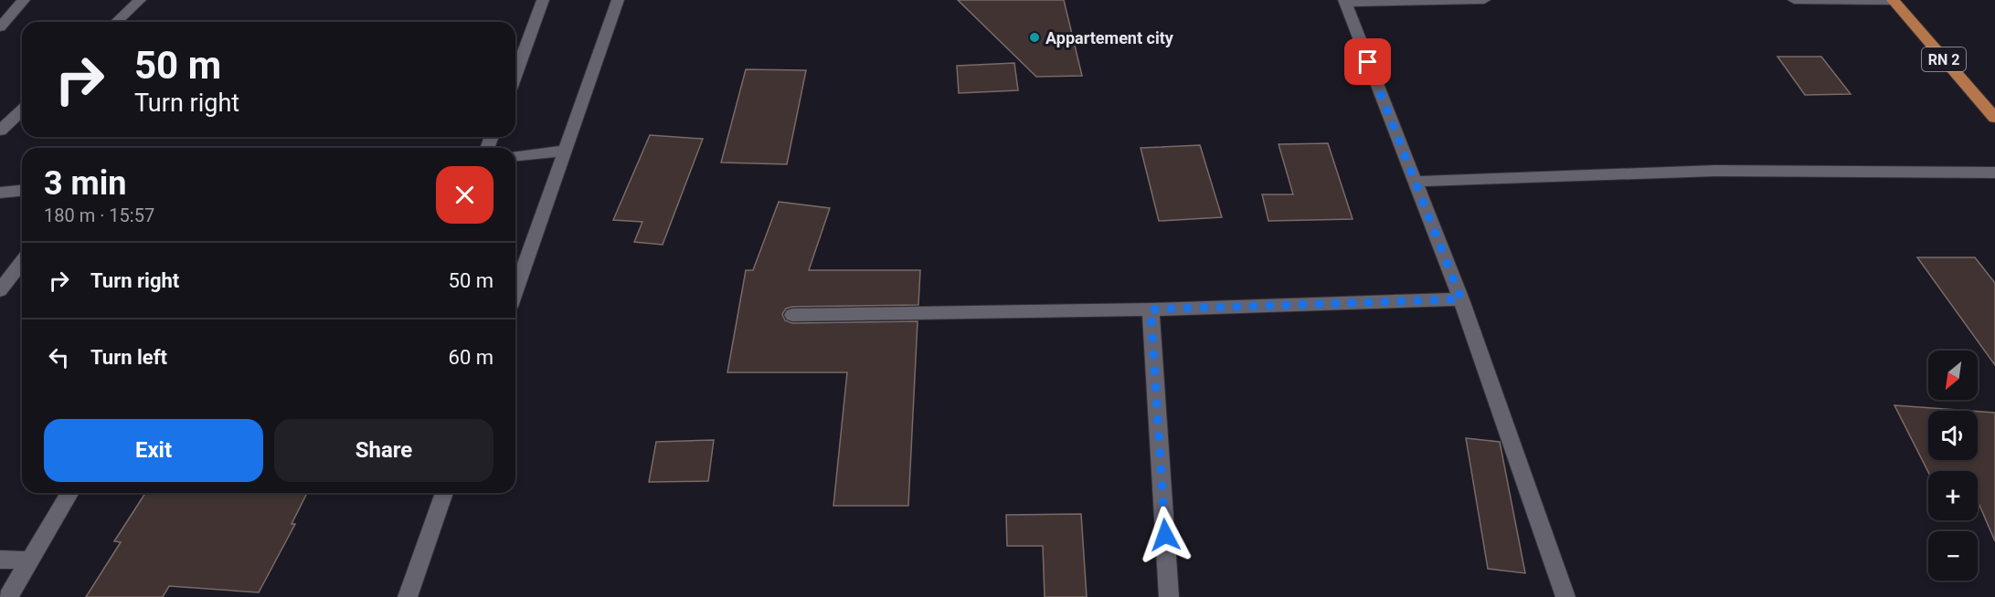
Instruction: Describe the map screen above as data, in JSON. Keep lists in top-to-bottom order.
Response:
{
  "streets": {
    "main road": ["RN 2"]
  },
  "places": ["Appartement city"],
  "north": "bottom left",
  "page": {
    "turn": ["50 m", "Turn right"],
    "heading": ["3 min", "180 m · 15:57"],
    "list": [
      {
        "name": "Turn right",
        "value": "50 m"
      },
      {
        "name": "Turn left",
        "value": "60 m"
      }
    ],
    "map_buttons": ["+", "−"],
    "buttons": ["Exit", "Share"]
  }
}
